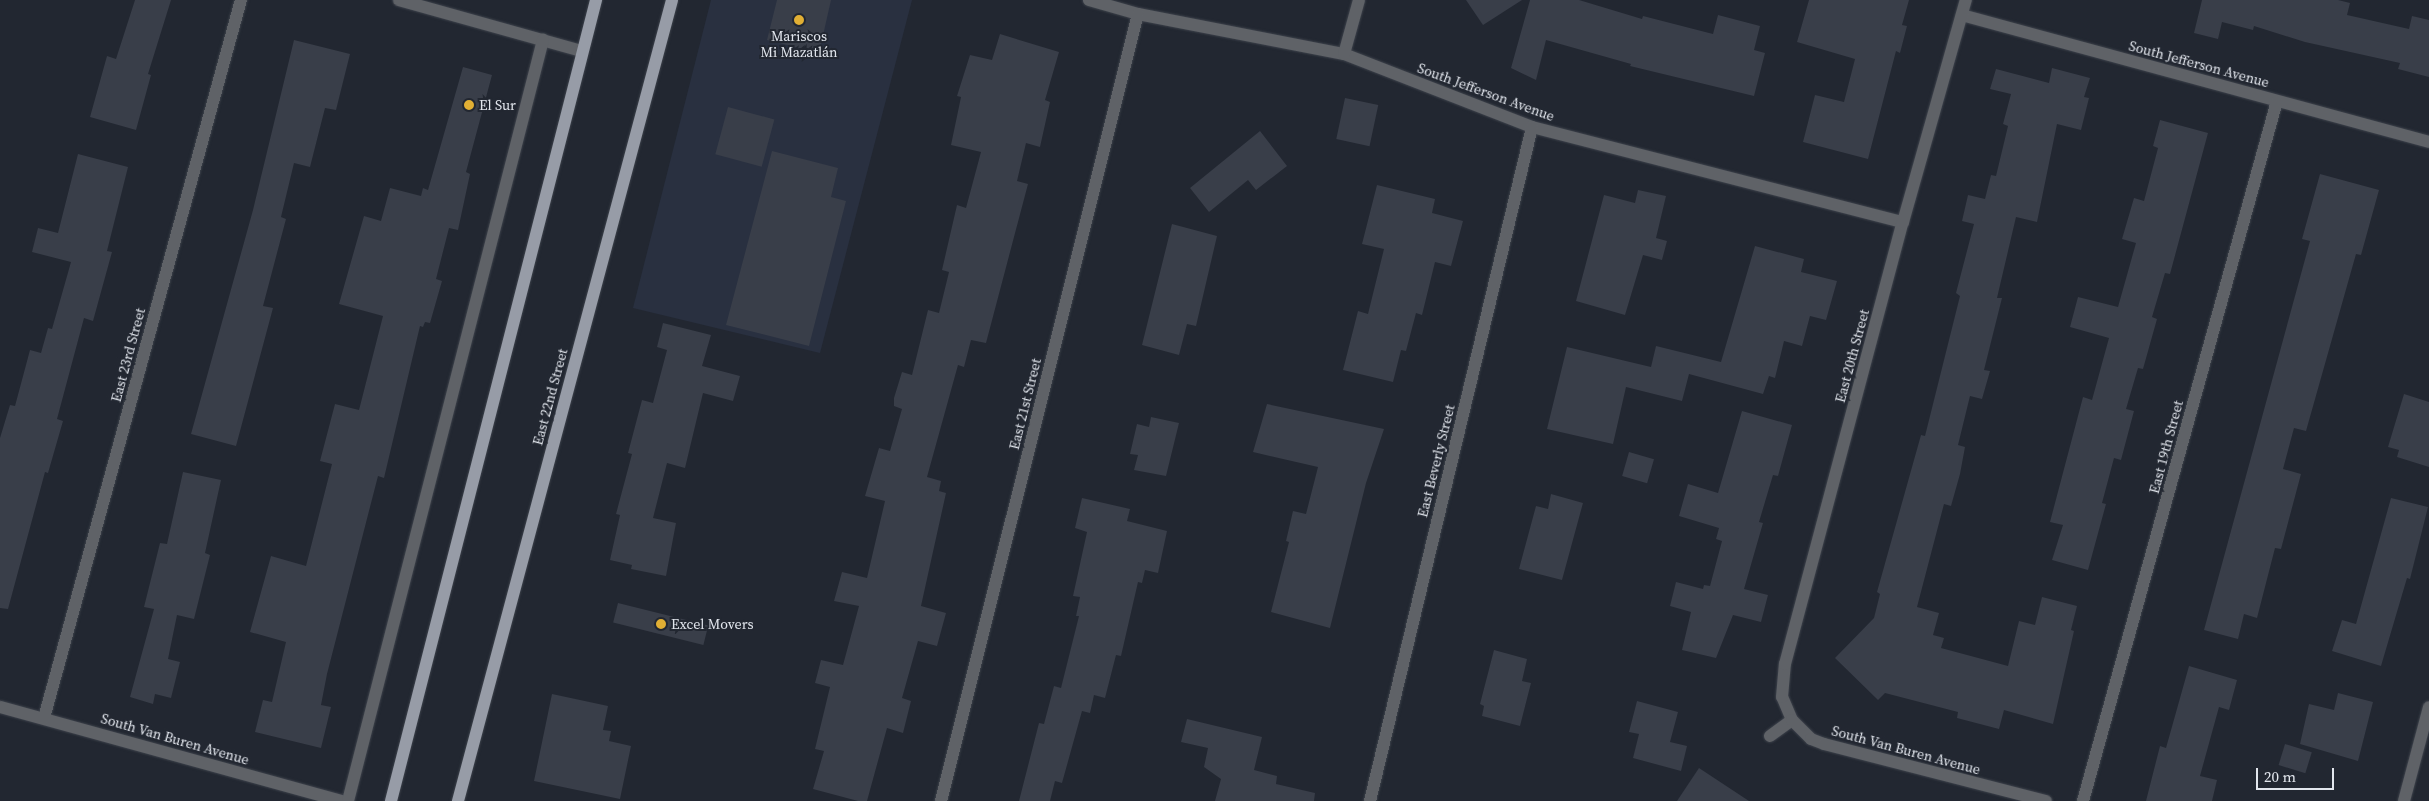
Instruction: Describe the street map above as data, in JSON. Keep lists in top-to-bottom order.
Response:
{
  "streets": {
    "main road": ["East 22nd Street"],
    "street": [
      "South Jefferson Avenue",
      "East 23rd Street",
      "East 20th Street",
      "East 21st Street",
      "East 19th Street",
      "East Beverly Street",
      "South Van Buren Avenue"
    ]
  },
  "crossings": [
    ["South Jefferson Avenue", "East 20th Street"],
    ["South Jefferson Avenue", "East 21st Street"],
    ["South Jefferson Avenue", "East 19th Street"],
    ["South Jefferson Avenue", "East Beverly Street"],
    ["East 23rd Street", "South Van Buren Avenue"],
    ["East 20th Street", "South Van Buren Avenue"]
  ],
  "places": ["Mariscos Mi Mazatlán", "El Sur", "Excel Movers"],
  "scale_bar": "20 m"
}
